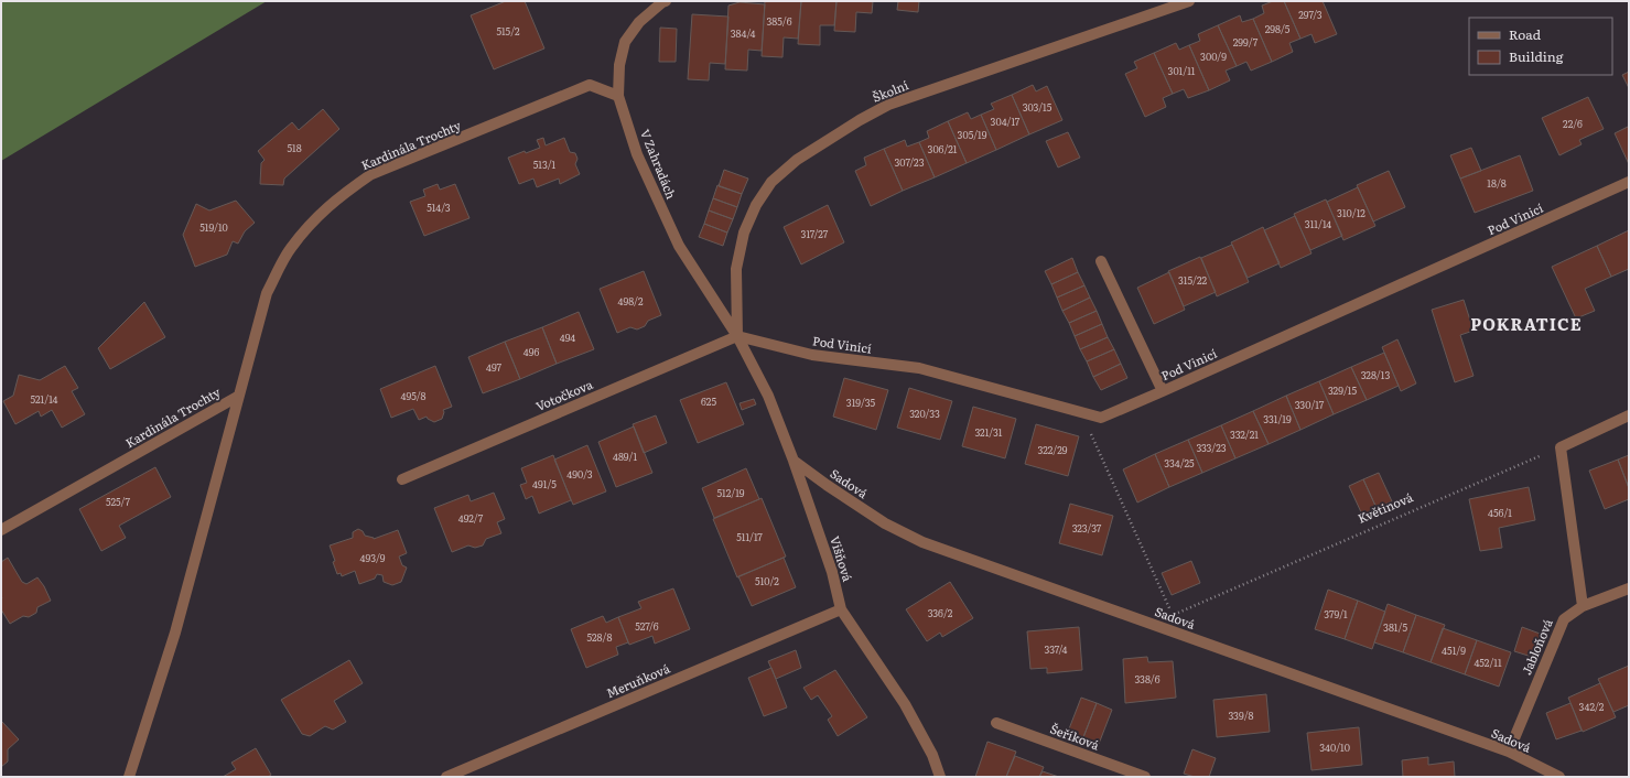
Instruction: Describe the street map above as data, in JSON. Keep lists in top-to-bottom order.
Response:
{
  "streets": {
    "street": [
      "Školní",
      "Kardinála Trochty",
      "V Zahradách",
      "Pod Vinicí",
      "Votočkova",
      "Sadová",
      "Višňová",
      "Jabloňová",
      "Meruňková",
      "Šeříková"
    ],
    "path": ["Květinová"]
  },
  "crossings": [
    ["Školní", "V Zahradách"],
    ["Školní", "Pod Vinicí"],
    ["Školní", "Votočkova"],
    ["Školní", "Višňová"],
    ["Kardinála Trochty", "V Zahradách"],
    ["V Zahradách", "Pod Vinicí"],
    ["V Zahradách", "Votočkova"],
    ["V Zahradách", "Višňová"],
    ["Pod Vinicí", "Votočkova"],
    ["Pod Vinicí", "Květinová"],
    ["Pod Vinicí", "Višňová"],
    ["Votočkova", "Višňová"],
    ["Sadová", "Višňová"],
    ["Sadová", "Jabloňová"],
    ["Višňová", "Meruňková"]
  ],
  "districts": ["POKRATICE"],
  "house_numbers": [
    "297/3",
    "385/6",
    "298/5",
    "515/2",
    "384/4",
    "299/7",
    "300/9",
    "301/11",
    "303/15",
    "304/17",
    "22/6",
    "305/19",
    "518",
    "306/21",
    "307/23",
    "513/1",
    "18/8",
    "514/3",
    "310/12",
    "311/14",
    "519/10",
    "317/27",
    "315/22",
    "498/2",
    "494",
    "496",
    "497",
    "328/13",
    "329/15",
    "495/8",
    "521/14",
    "625",
    "319/35",
    "330/17",
    "320/33",
    "331/19",
    "321/31",
    "332/21",
    "333/23",
    "322/29",
    "489/1",
    "334/25",
    "490/3",
    "491/5",
    "512/19",
    "525/7",
    "456/1",
    "492/7",
    "323/37",
    "511/17",
    "493/9",
    "510/2",
    "336/2",
    "379/1",
    "527/6",
    "381/5",
    "528/8",
    "337/4",
    "451/9",
    "452/11",
    "338/6",
    "342/2",
    "339/8",
    "340/10"
  ],
  "legend": ["Road", "Building"]
}
